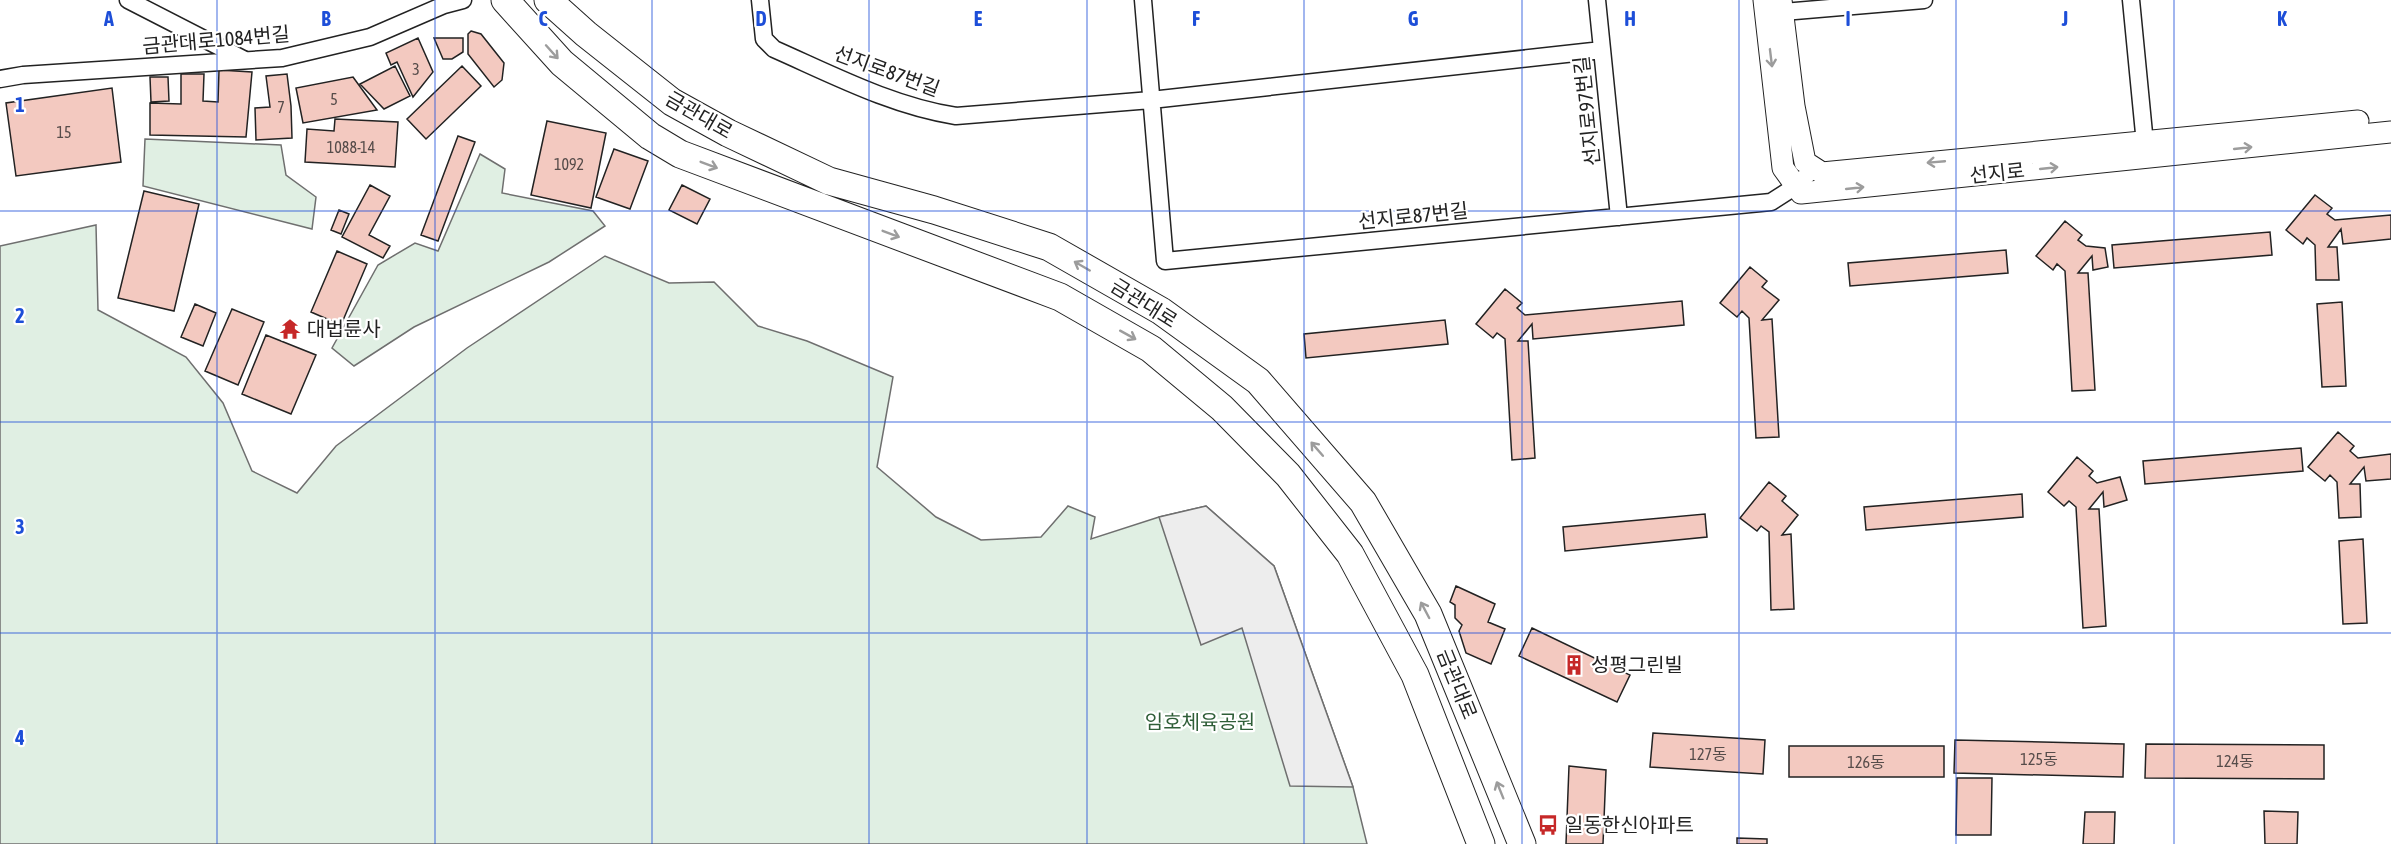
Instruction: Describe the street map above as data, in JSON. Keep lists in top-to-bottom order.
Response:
{
  "streets": {
    "main road": ["금관대로"],
    "street": [
      "금관대로1084번길",
      "선지로87번길",
      "선지로97번길",
      "선지로"
    ]
  },
  "crossings": [
    ["선지로87번길", "선지로97번길"],
    ["선지로87번길", "선지로"]
  ],
  "parks": ["임호체육공원"],
  "places": {
    "temple": ["대법륜사"],
    "building": ["성평그린빌"],
    "bus stop": ["일동한신아파트"]
  },
  "house_numbers": [
    "3",
    "5",
    "7",
    "15",
    "1088-14",
    "1092",
    "127동",
    "125동",
    "124동",
    "126동"
  ],
  "grid": {
    "columns": [
      "A",
      "B",
      "C",
      "D",
      "E",
      "F",
      "G",
      "H",
      "I",
      "J",
      "K"
    ],
    "rows": [
      "1",
      "2",
      "3",
      "4"
    ]
  }
}
